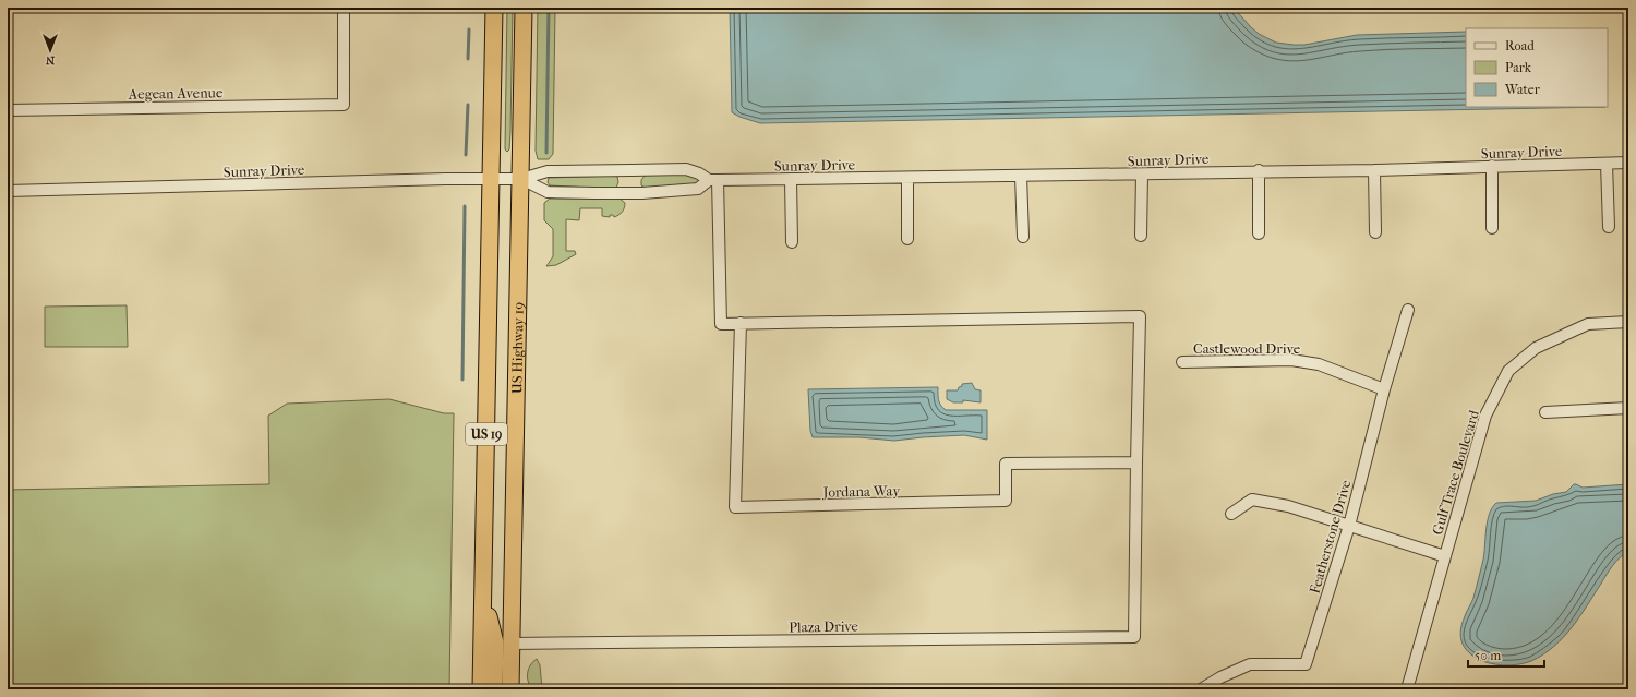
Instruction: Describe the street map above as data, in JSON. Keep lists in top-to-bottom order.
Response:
{
  "streets": {
    "highway": ["US Highway 19", "US 19"],
    "street": [
      "Aegean Avenue",
      "Sunray Drive",
      "Castlewood Drive",
      "Gulf Trace Boulevard",
      "Jordana Way",
      "Featherstone Drive",
      "Plaza Drive"
    ]
  },
  "crossings": [
    ["Sunray Drive", "US Highway 19"],
    ["Sunray Drive", "US 19"],
    ["Castlewood Drive", "Featherstone Drive"],
    ["US Highway 19", "Plaza Drive"],
    ["Jordana Way", "Plaza Drive"]
  ],
  "legend": ["Road", "Park", "Water"],
  "scale_bar": "50 m",
  "north": "bottom"
}
